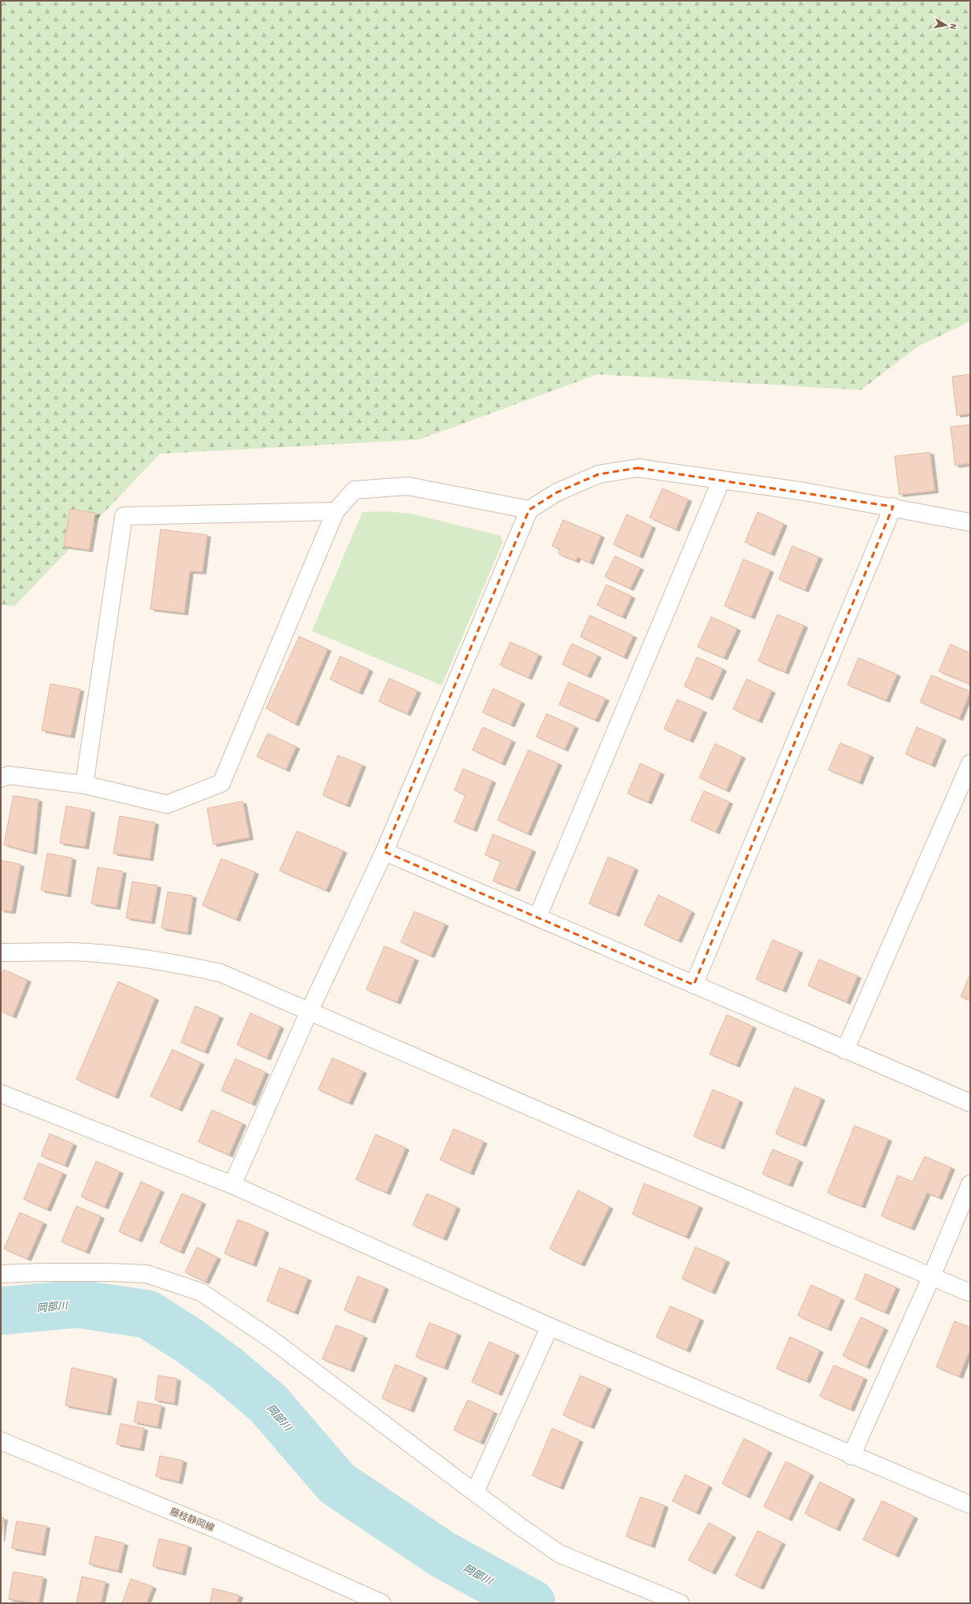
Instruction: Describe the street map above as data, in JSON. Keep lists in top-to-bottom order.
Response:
{
  "streets": {
    "street": ["藤枝静岡線"]
  },
  "water": ["岡部川"],
  "north": "right"
}
